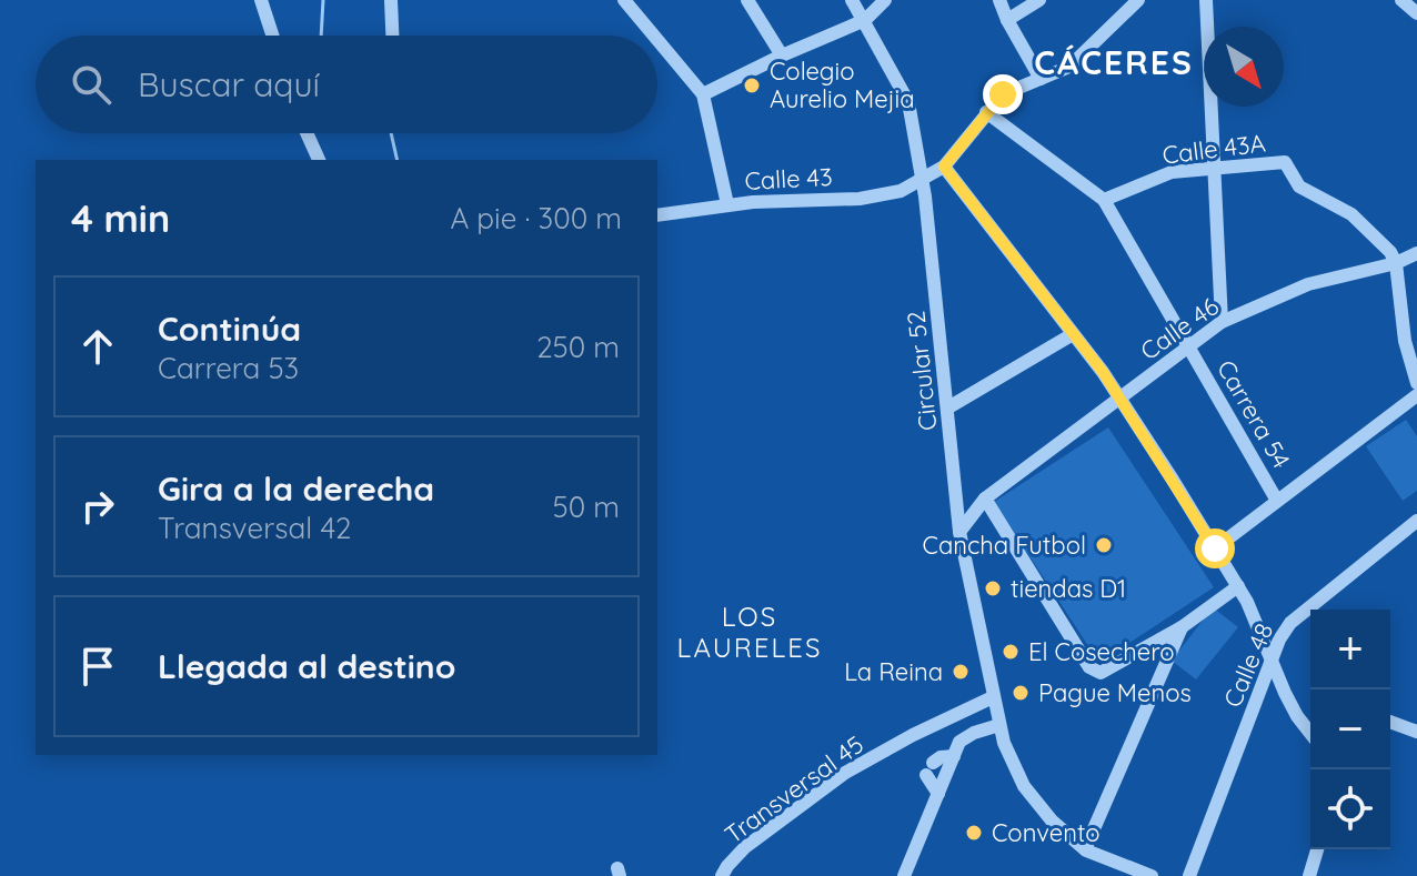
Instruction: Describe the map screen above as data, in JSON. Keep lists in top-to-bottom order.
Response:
{
  "streets": {
    "street": [
      "Calle 43A",
      "Calle 43",
      "Calle 46",
      "Circular 52",
      "Carrera 54",
      "Calle 48",
      "Transversal 45"
    ]
  },
  "crossings": [
    ["Calle 43A", "Calle 46"],
    ["Calle 43A", "Carrera 54"],
    ["Calle 43", "Circular 52"],
    ["Calle 46", "Circular 52"],
    ["Calle 46", "Carrera 54"],
    ["Circular 52", "Transversal 45"]
  ],
  "districts": ["CÁCERES", "LOS LAURELES"],
  "places": [
    "Colegio Aurelio Mejia",
    "Cancha Futbol",
    "tiendas D1",
    "El Cosechero",
    "La Reina",
    "Pague Menos",
    "Convento"
  ],
  "north": "bottom right",
  "page": {
    "search": "Buscar aquí",
    "heading": ["4 min", "A pie · 300 m"],
    "list": [
      ["Continúa", "Carrera 53", "250 m"],
      ["Gira a la derecha", "Transversal 42", "50 m"],
      "Llegada al destino"
    ],
    "map_buttons": ["+", "−"]
  }
}
